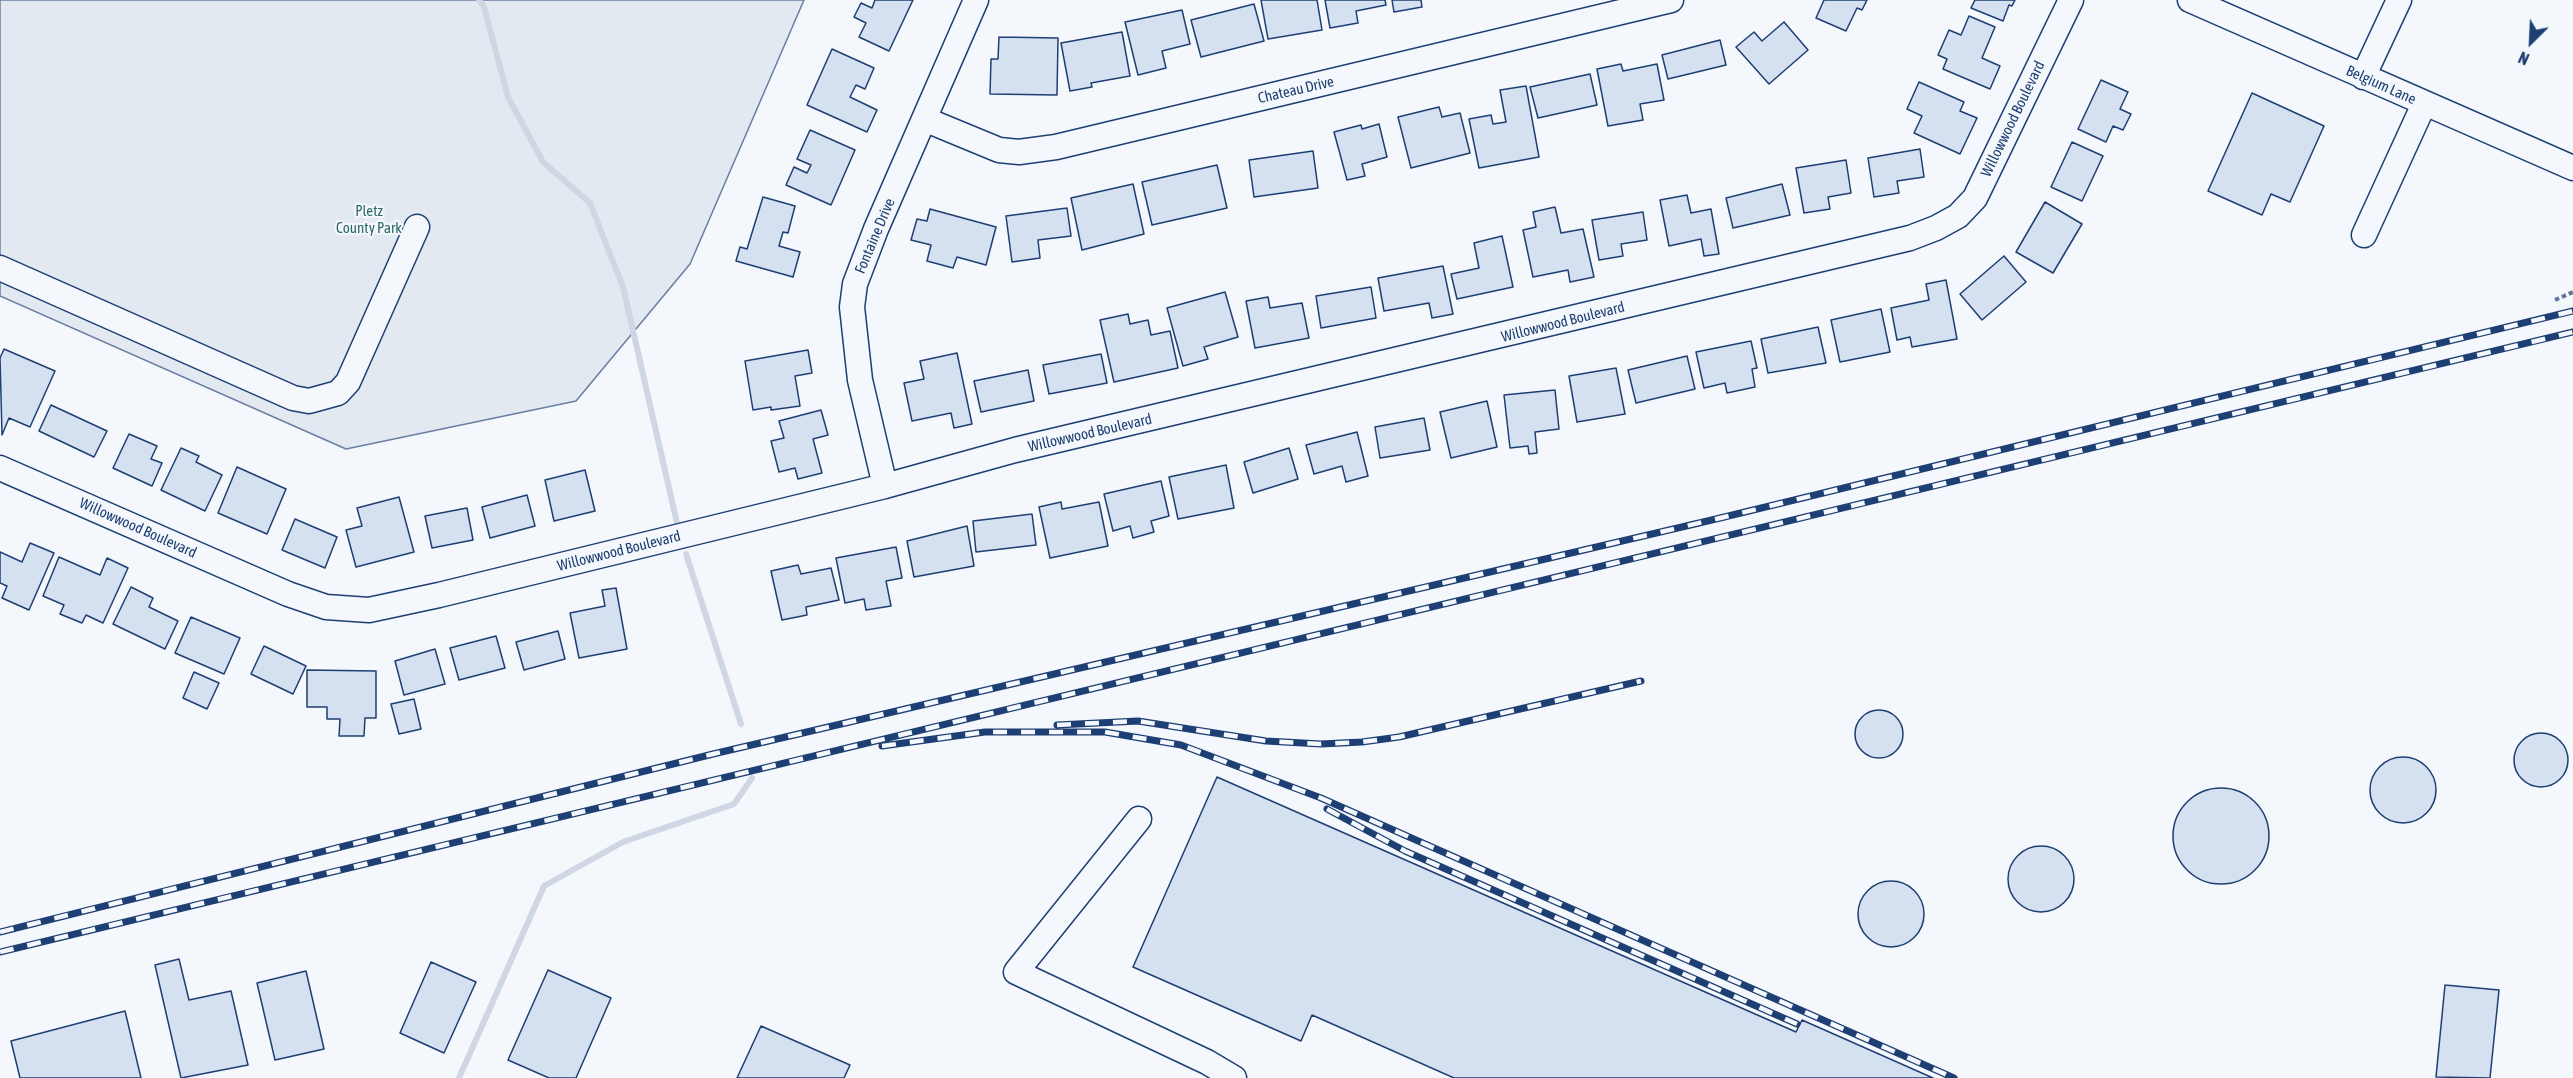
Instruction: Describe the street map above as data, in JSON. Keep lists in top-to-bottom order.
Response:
{
  "streets": {
    "street": [
      "Belgium Lane",
      "Chateau Drive",
      "Willowwood Boulevard",
      "Fontaine Drive"
    ]
  },
  "crossings": [
    ["Chateau Drive", "Fontaine Drive"],
    ["Willowwood Boulevard", "Fontaine Drive"]
  ],
  "parks": ["Pletz County Park"],
  "north": "bottom left"
}
